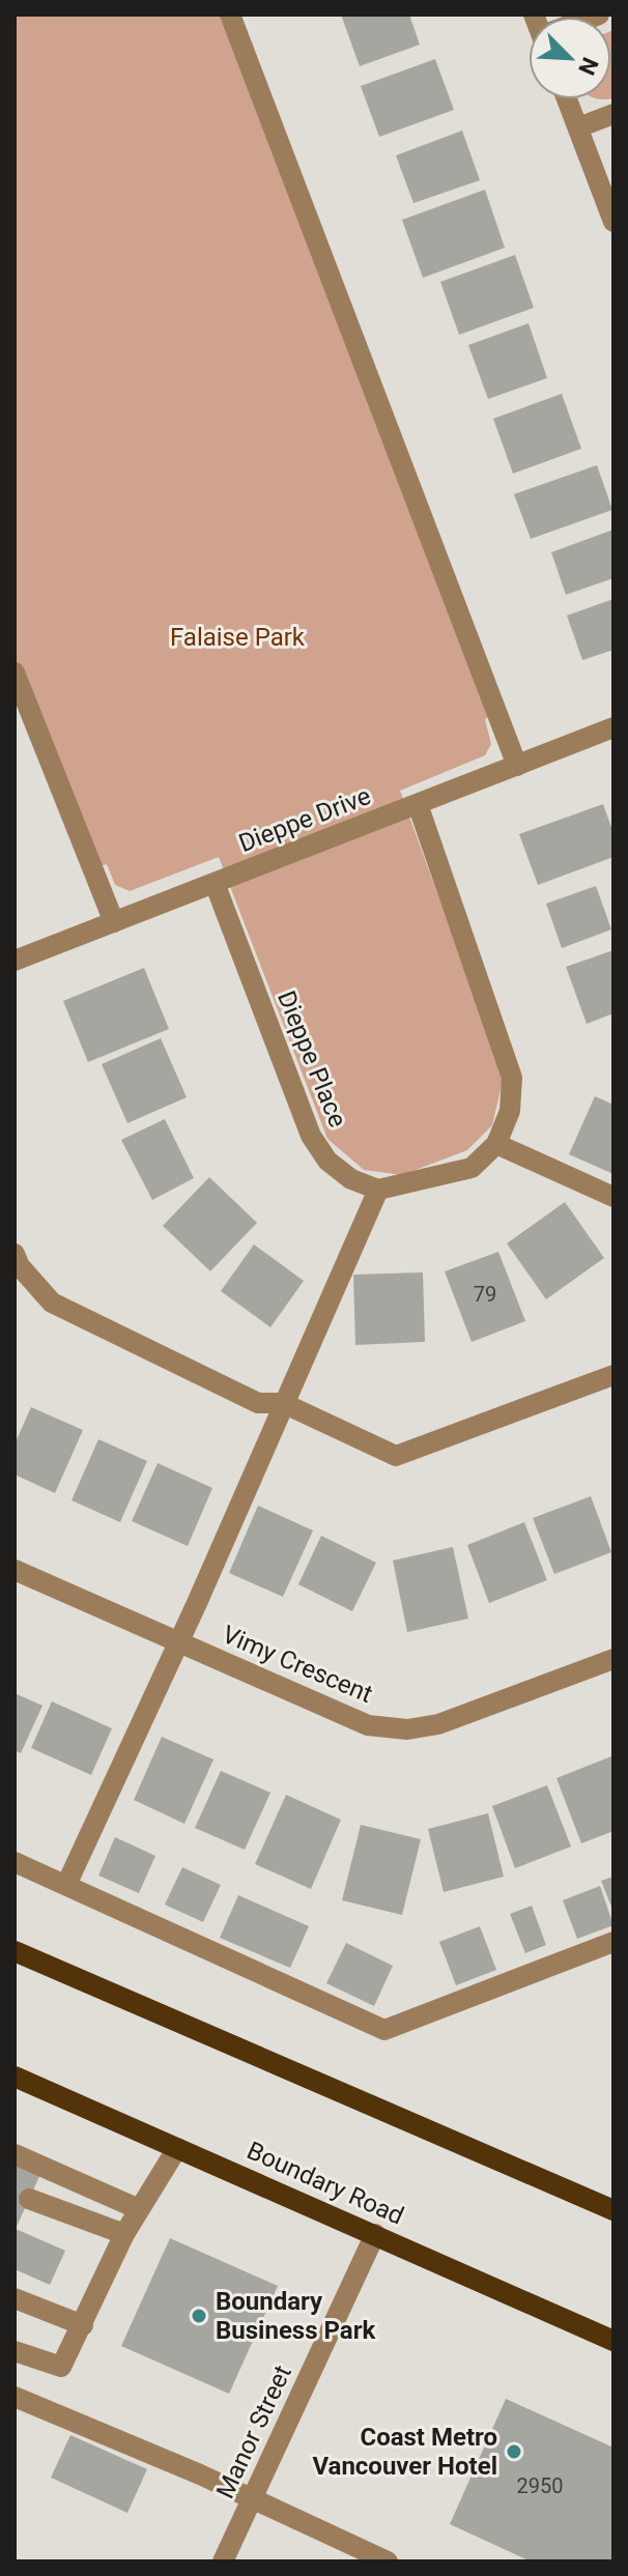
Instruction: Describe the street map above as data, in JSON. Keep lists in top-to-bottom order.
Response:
{
  "streets": {
    "main road": ["Boundary Road"],
    "street": [
      "Dieppe Drive",
      "Dieppe Place",
      "Vimy Crescent",
      "Manor Street"
    ]
  },
  "crossings": [
    ["Dieppe Drive", "Dieppe Place"],
    ["Boundary Road", "Manor Street"]
  ],
  "parks": ["Falaise Park"],
  "places": ["Boundary Business Park", "Coast Metro Vancouver Hotel"],
  "house_numbers": ["79", "2950"],
  "north": "bottom right"
}
